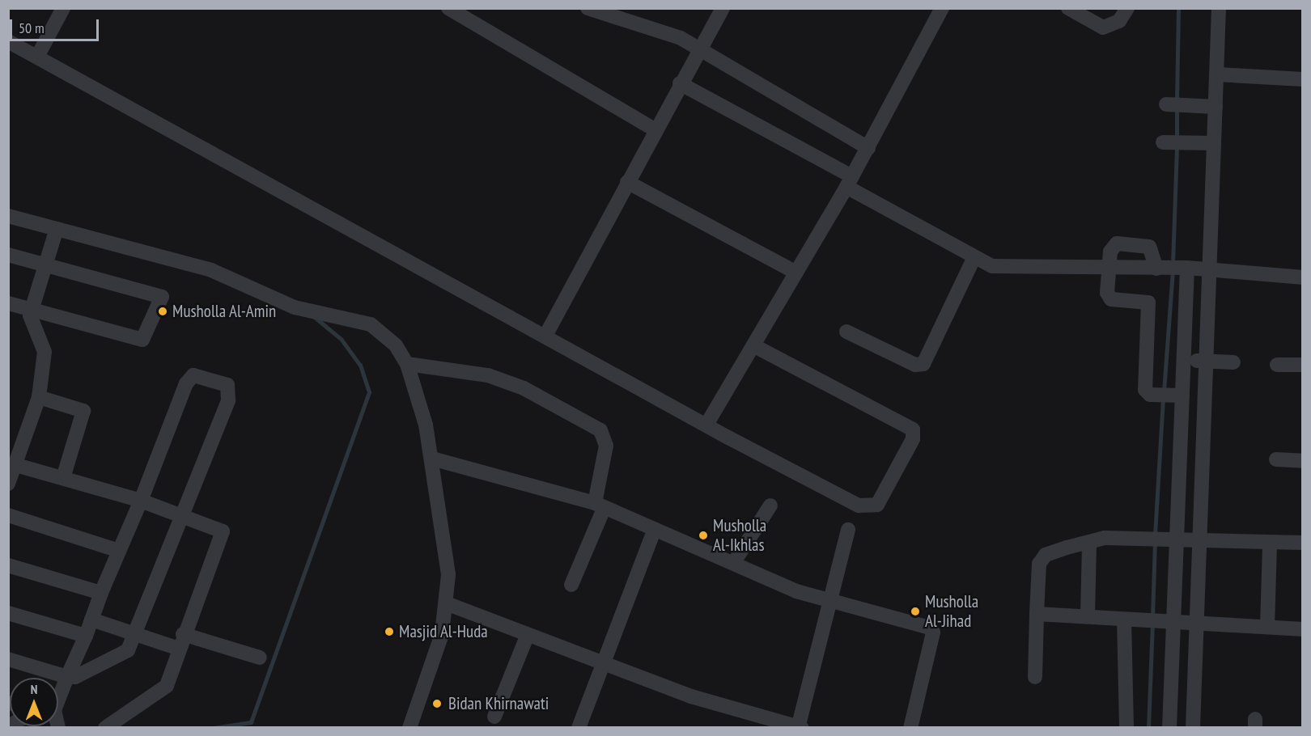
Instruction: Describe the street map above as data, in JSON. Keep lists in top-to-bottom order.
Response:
{
  "places": [
    "Musholla Al-Amin",
    "Musholla Al-Ikhlas",
    "Musholla Al-Jihad",
    "Masjid Al-Huda",
    "Bidan Khirnawati"
  ],
  "scale_bar": "50 m",
  "north": "top"
}
